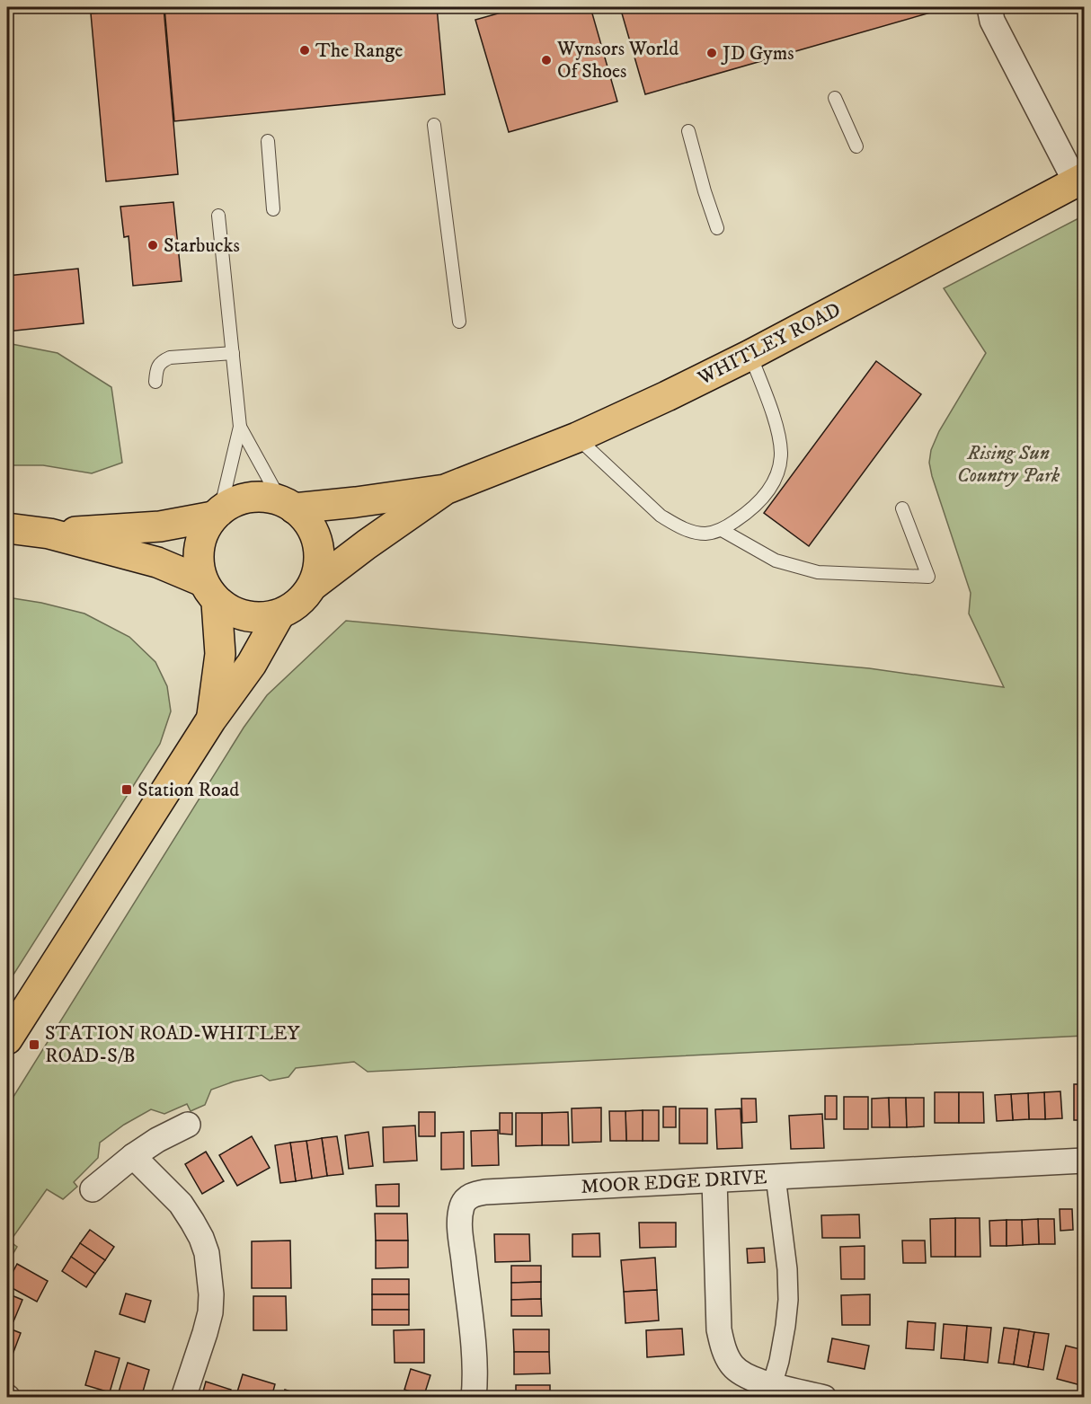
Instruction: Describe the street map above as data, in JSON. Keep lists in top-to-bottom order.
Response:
{
  "streets": {
    "main road": ["WHITLEY ROAD"],
    "street": ["MOOR EDGE DRIVE"]
  },
  "parks": ["Rising Sun Country Park"],
  "places": {
    "other": [
      "The Range",
      "JD Gyms",
      "Wynsors World Of Shoes",
      "Starbucks"
    ],
    "transit": ["Station Road", "STATION ROAD-WHITLEY ROAD-S/B"]
  }
}
